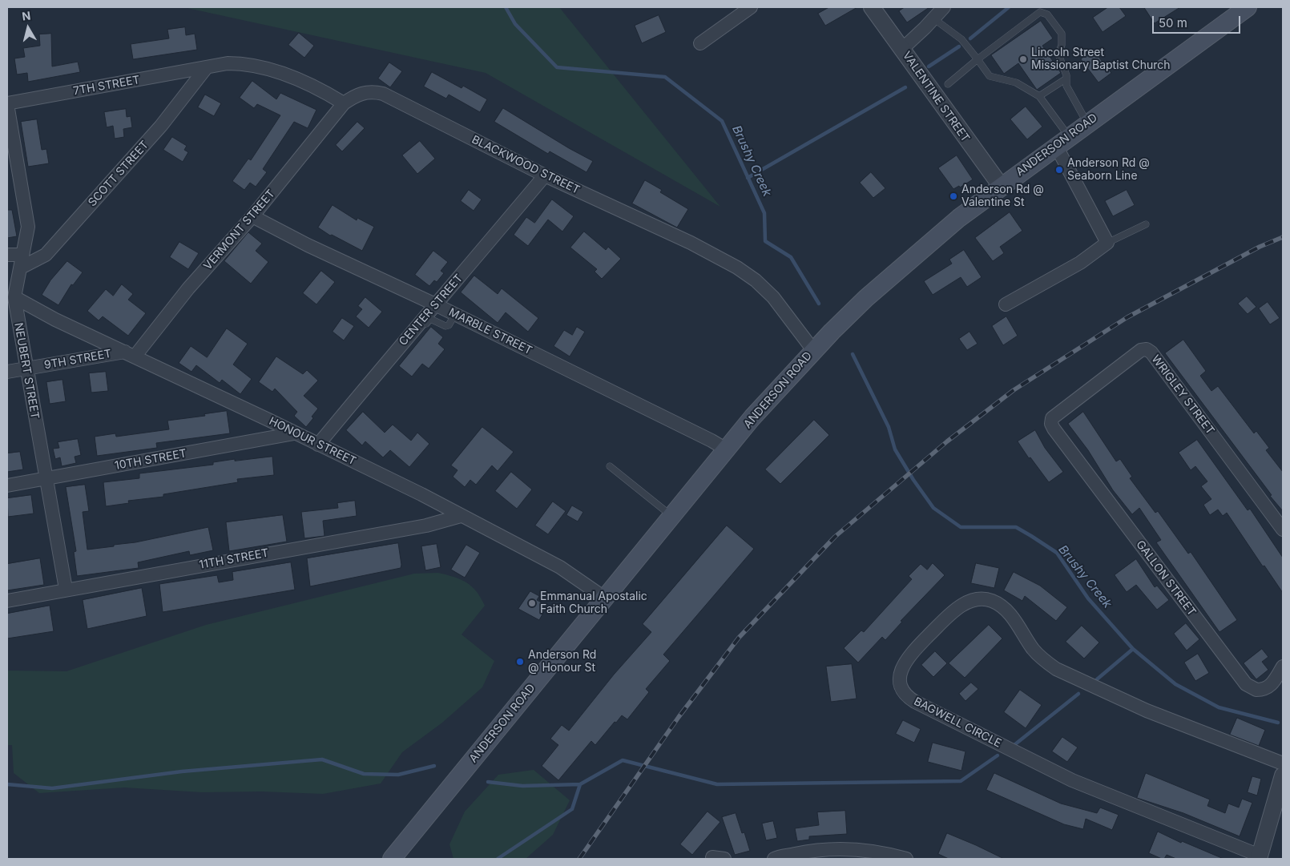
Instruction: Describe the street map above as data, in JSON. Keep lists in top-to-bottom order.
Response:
{
  "streets": {
    "main road": ["ANDERSON ROAD"],
    "street": [
      "7TH STREET",
      "VALENTINE STREET",
      "BLACKWOOD STREET",
      "SCOTT STREET",
      "VERMONT STREET",
      "CENTER STREET",
      "MARBLE STREET",
      "9TH STREET",
      "NEUBERT STREET",
      "WRIGLEY STREET",
      "HONOUR STREET",
      "10TH STREET",
      "11TH STREET",
      "GALLON STREET",
      "BAGWELL CIRCLE"
    ]
  },
  "crossings": [
    ["7TH STREET", "SCOTT STREET"],
    ["7TH STREET", "NEUBERT STREET"],
    ["VALENTINE STREET", "ANDERSON ROAD"],
    ["ANDERSON ROAD", "BLACKWOOD STREET"],
    ["ANDERSON ROAD", "MARBLE STREET"],
    ["ANDERSON ROAD", "HONOUR STREET"],
    ["BLACKWOOD STREET", "VERMONT STREET"],
    ["BLACKWOOD STREET", "CENTER STREET"],
    ["SCOTT STREET", "NEUBERT STREET"],
    ["VERMONT STREET", "MARBLE STREET"],
    ["VERMONT STREET", "9TH STREET"],
    ["VERMONT STREET", "HONOUR STREET"],
    ["CENTER STREET", "MARBLE STREET"],
    ["CENTER STREET", "HONOUR STREET"],
    ["9TH STREET", "NEUBERT STREET"],
    ["9TH STREET", "HONOUR STREET"],
    ["NEUBERT STREET", "HONOUR STREET"],
    ["NEUBERT STREET", "10TH STREET"],
    ["NEUBERT STREET", "11TH STREET"],
    ["WRIGLEY STREET", "GALLON STREET"],
    ["HONOUR STREET", "10TH STREET"],
    ["HONOUR STREET", "11TH STREET"]
  ],
  "water": ["Brushy Creek"],
  "places": [
    "Lincoln Street Missionary Baptist Church",
    "Anderson Rd @ Seaborn Line",
    "Anderson Rd @ Valentine St",
    "Emmanual Apostalic Faith Church",
    "Anderson Rd @ Honour St"
  ],
  "scale_bar": "50 m",
  "north": "top"
}
